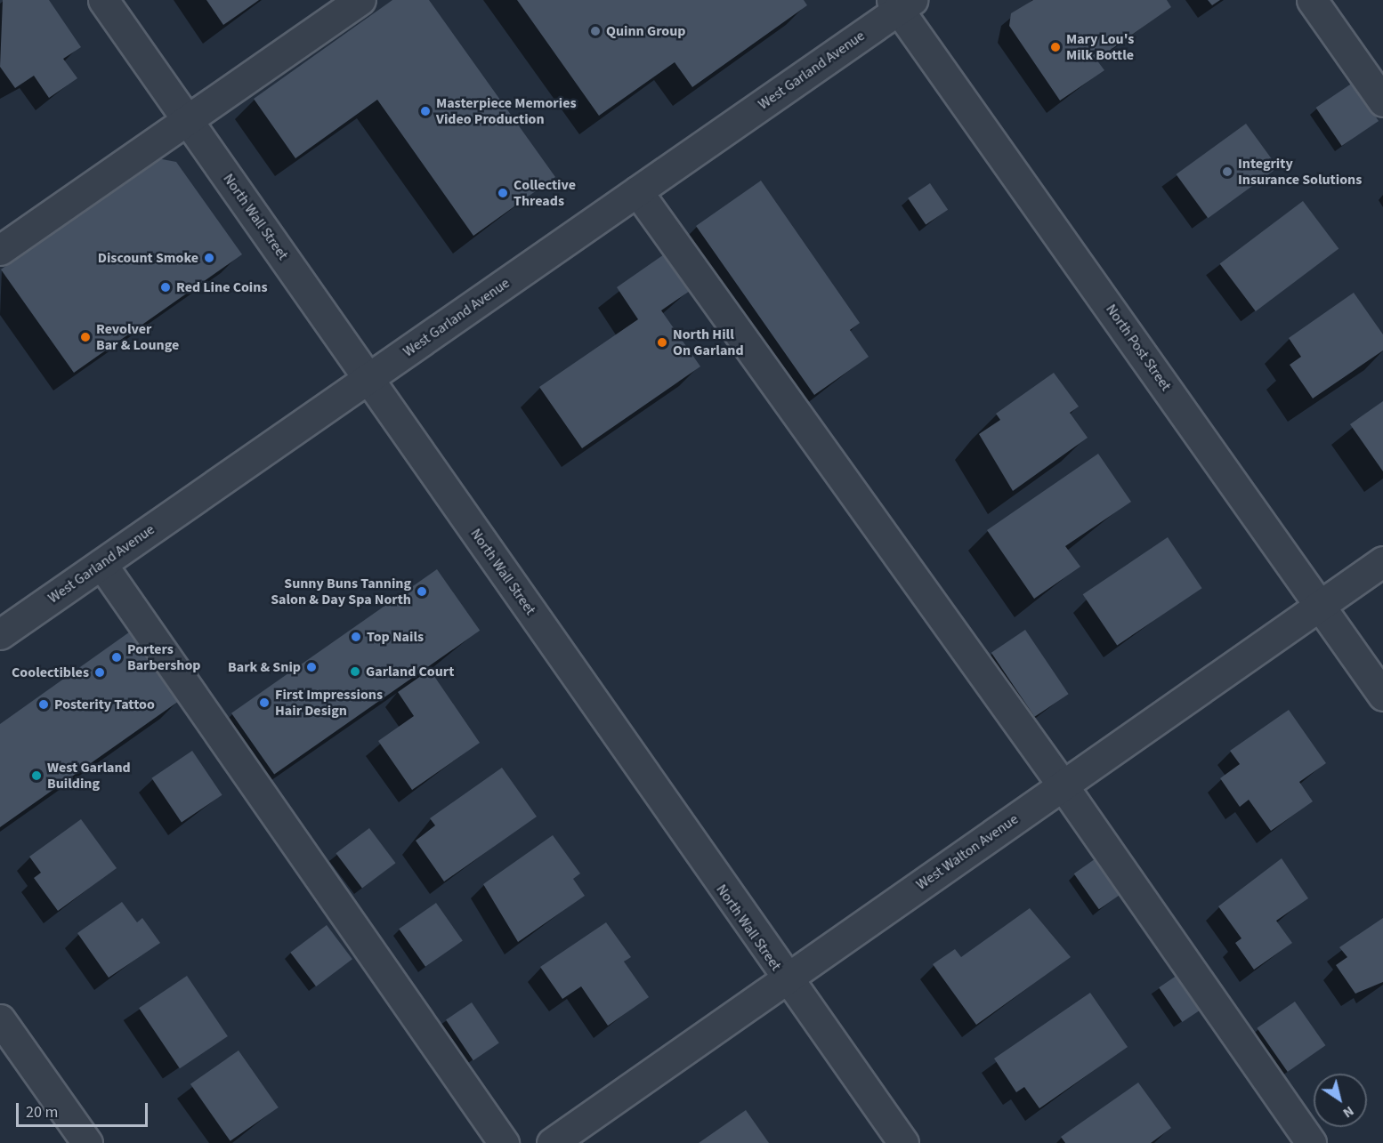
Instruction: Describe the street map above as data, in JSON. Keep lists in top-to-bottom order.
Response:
{
  "streets": {
    "street": [
      "West Garland Avenue",
      "North Wall Street",
      "North Post Street",
      "West Walton Avenue"
    ]
  },
  "crossings": [
    ["West Garland Avenue", "North Wall Street"],
    ["West Garland Avenue", "North Post Street"],
    ["North Wall Street", "West Walton Avenue"],
    ["North Post Street", "West Walton Avenue"]
  ],
  "places": [
    "Quinn Group",
    "Mary Lou's Milk Bottle",
    "Masterpiece Memories Video Production",
    "Integrity Insurance Solutions",
    "Collective Threads",
    "Discount Smoke",
    "Red Line Coins",
    "Revolver Bar & Lounge",
    "North Hill On Garland",
    "Sunny Buns Tanning Salon & Day Spa North",
    "Top Nails",
    "Porters Barbershop",
    "Bark & Snip",
    "Garland Court",
    "Coolectibles",
    "First Impressions Hair Design",
    "Posterity Tattoo",
    "West Garland Building"
  ],
  "scale_bar": "20 m",
  "north": "bottom right"
}
